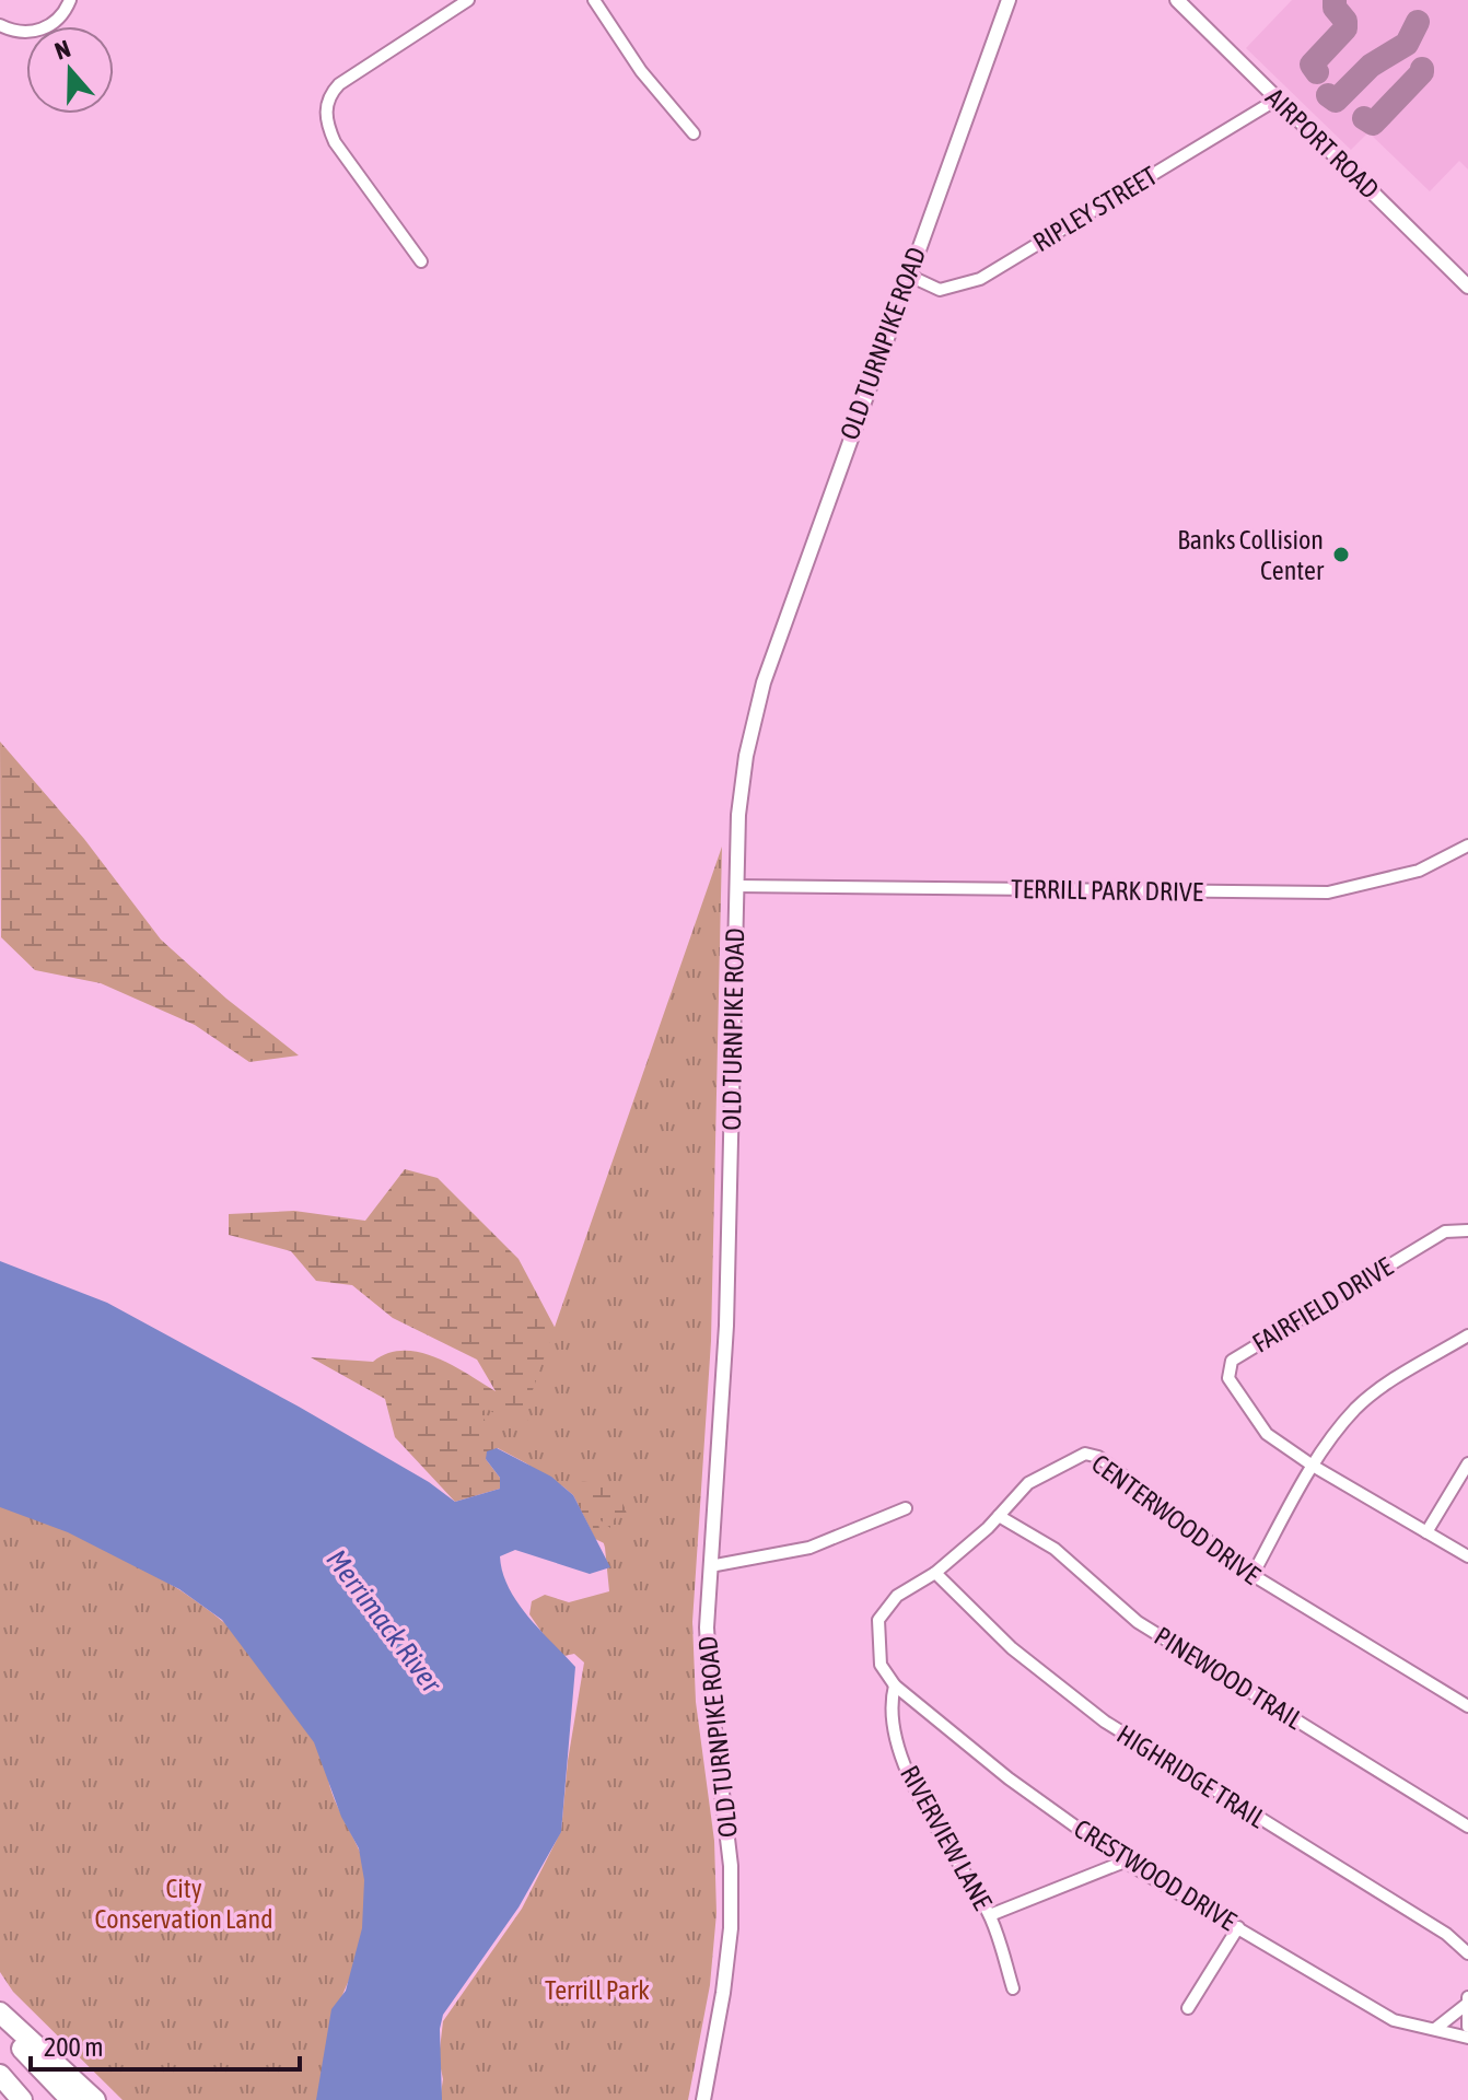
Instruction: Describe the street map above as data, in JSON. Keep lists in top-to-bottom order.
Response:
{
  "streets": {
    "street": [
      "AIRPORT ROAD",
      "RIPLEY STREET",
      "OLD TURNPIKE ROAD",
      "TERRILL PARK DRIVE",
      "FAIRFIELD DRIVE",
      "CENTERWOOD DRIVE",
      "PINEWOOD TRAIL",
      "HIGHRIDGE TRAIL",
      "RIVERVIEW LANE",
      "CRESTWOOD DRIVE"
    ]
  },
  "crossings": [
    ["AIRPORT ROAD", "RIPLEY STREET"],
    ["RIPLEY STREET", "OLD TURNPIKE ROAD"],
    ["OLD TURNPIKE ROAD", "TERRILL PARK DRIVE"],
    ["CENTERWOOD DRIVE", "PINEWOOD TRAIL"],
    ["CENTERWOOD DRIVE", "HIGHRIDGE TRAIL"],
    ["CENTERWOOD DRIVE", "RIVERVIEW LANE"],
    ["CENTERWOOD DRIVE", "CRESTWOOD DRIVE"],
    ["RIVERVIEW LANE", "CRESTWOOD DRIVE"]
  ],
  "water": ["Merrimack River"],
  "parks": ["City Conservation Land", "Terrill Park"],
  "places": ["Banks Collision Center"],
  "scale_bar": "200 m",
  "north": "top"
}
